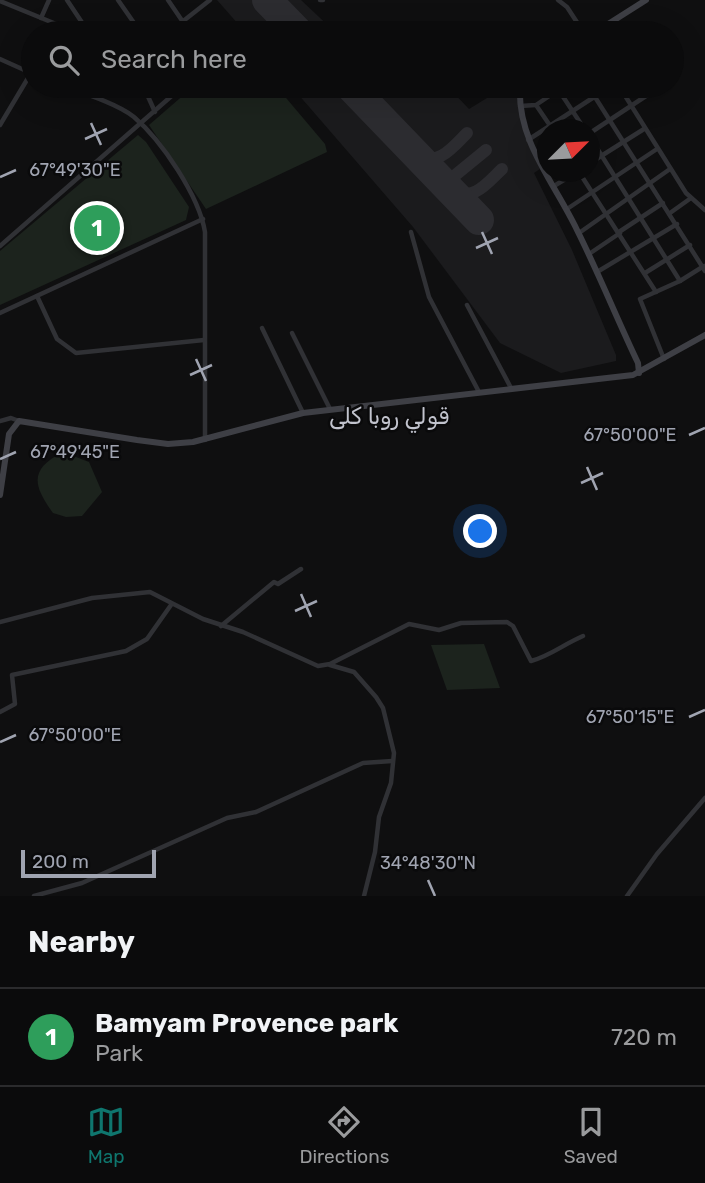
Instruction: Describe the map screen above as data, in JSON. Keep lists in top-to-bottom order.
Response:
{
  "districts": ["قولي روبا کلی"],
  "scale_bar": "200 m",
  "north": "top right",
  "page": {
    "search": "Search here",
    "pins": "1",
    "scale": "200 m",
    "heading": "Nearby",
    "list": [
      {
        "mark": "1",
        "name": "Bamyam Provence park",
        "note": "Park",
        "value": "720 m"
      }
    ],
    "nav": ["Map", "Directions", "Saved"]
  },
  "coordinates": [
    "67°49'30\"E",
    "67°50'00\"E",
    "67°49'45\"E",
    "67°50'15\"E",
    "34°48'30\"N"
  ]
}
